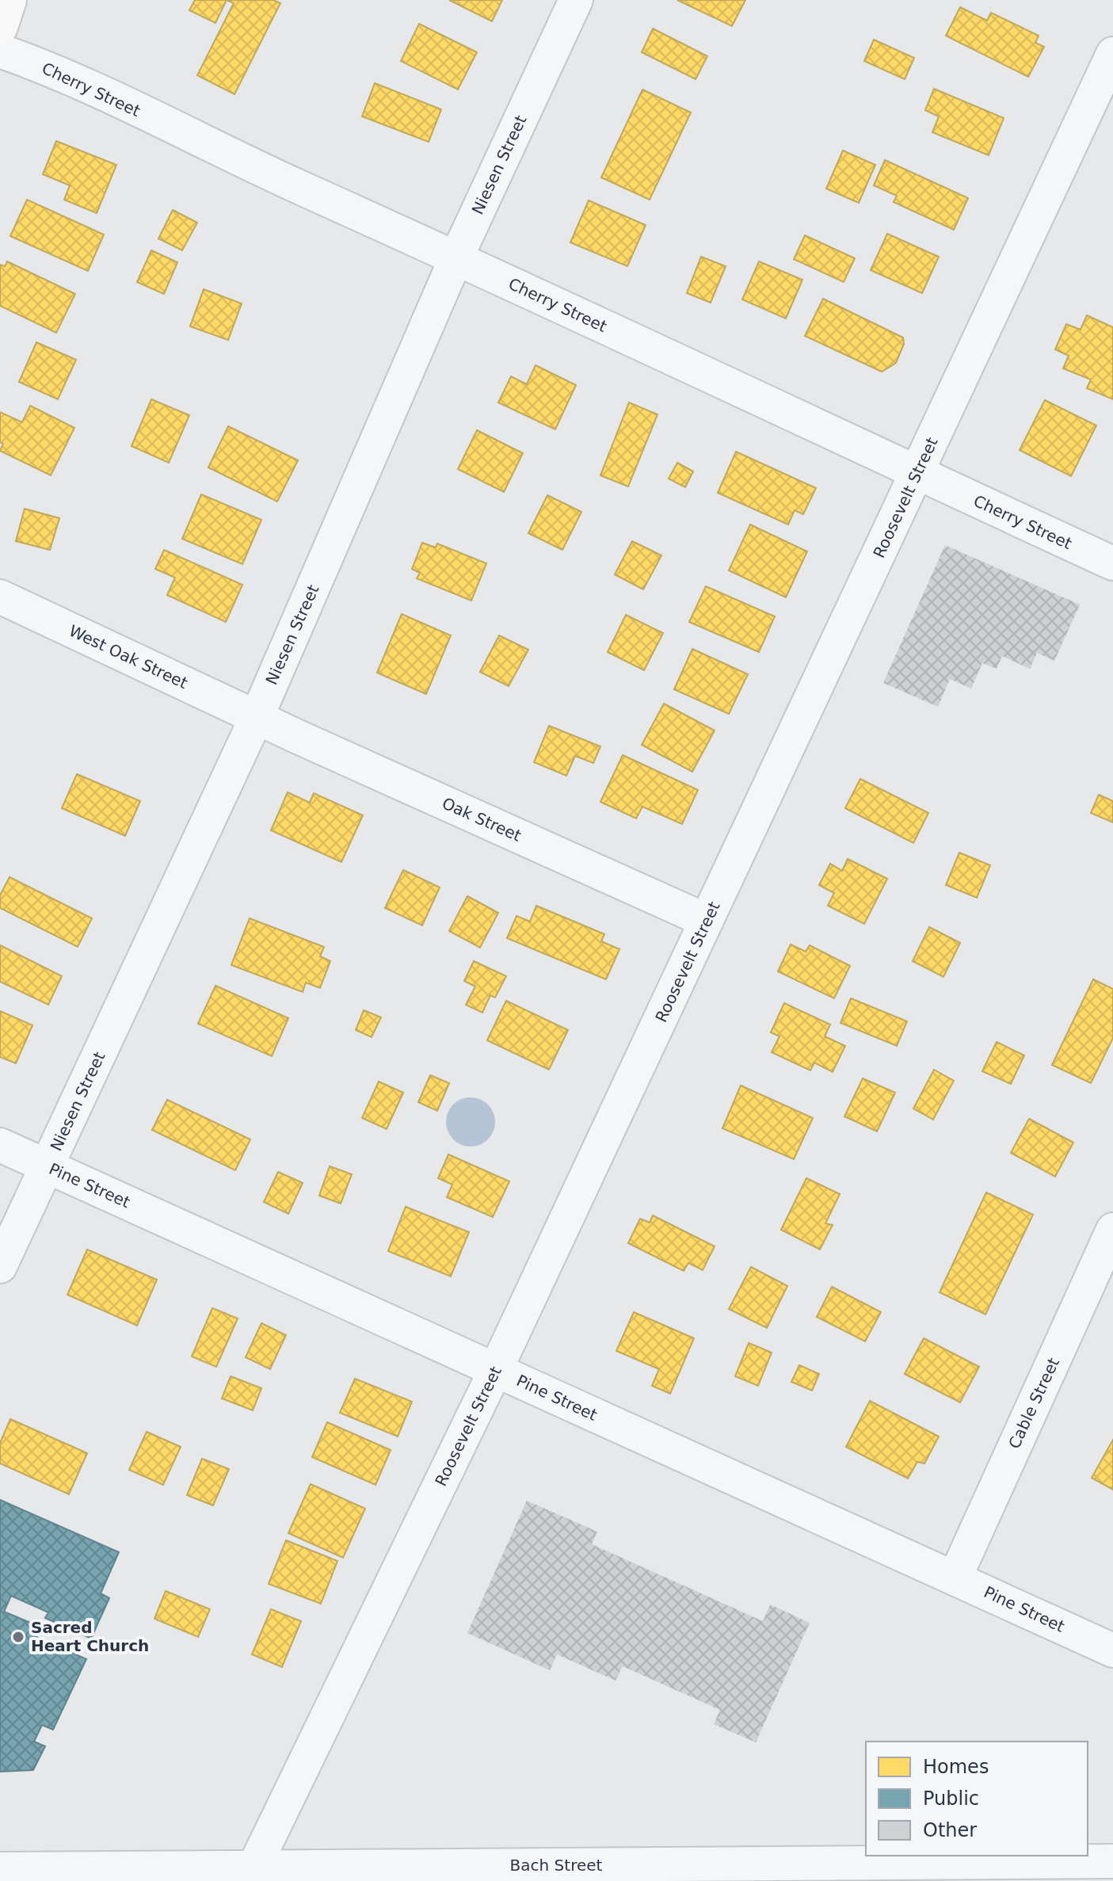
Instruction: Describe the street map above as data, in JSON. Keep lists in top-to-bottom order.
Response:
{
  "streets": {
    "street": [
      "Cherry Street",
      "Niesen Street",
      "Roosevelt Street",
      "West Oak Street",
      "Oak Street",
      "Pine Street",
      "Cable Street",
      "Bach Street"
    ]
  },
  "crossings": [
    ["Cherry Street", "Niesen Street"],
    ["Cherry Street", "Roosevelt Street"],
    ["Niesen Street", "West Oak Street"],
    ["Niesen Street", "Oak Street"],
    ["Niesen Street", "Pine Street"],
    ["Roosevelt Street", "Oak Street"],
    ["Roosevelt Street", "Pine Street"],
    ["Roosevelt Street", "Bach Street"],
    ["West Oak Street", "Oak Street"],
    ["Pine Street", "Cable Street"]
  ],
  "places": ["Sacred Heart Church"],
  "legend": ["Homes", "Public", "Other"]
}
